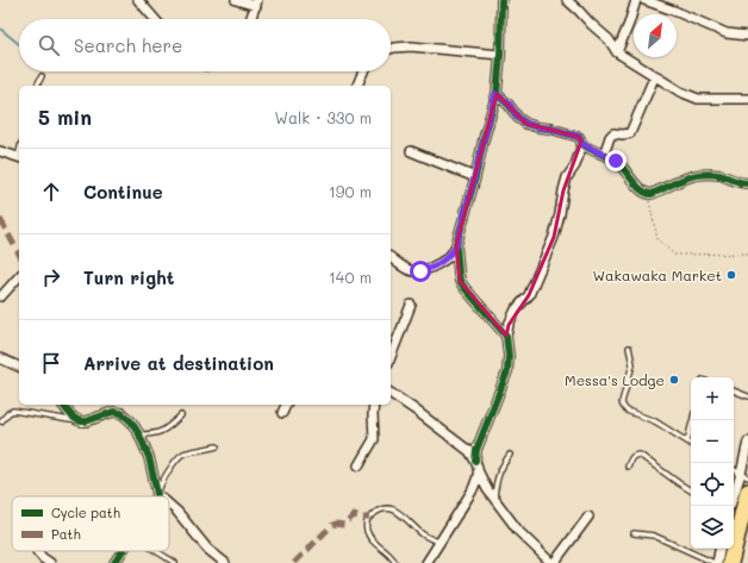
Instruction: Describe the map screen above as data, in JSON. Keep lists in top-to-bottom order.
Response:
{
  "places": ["Wakawaka Market", "Messa's Lodge"],
  "legend": ["Cycle path", "Path"],
  "north": "top right",
  "page": {
    "search": "Search here",
    "heading": ["5 min", "Walk · 330 m"],
    "list": [
      ["Continue", "190 m"],
      ["Turn right", "140 m"],
      "Arrive at destination"
    ],
    "map_buttons": ["+", "−"]
  }
}
